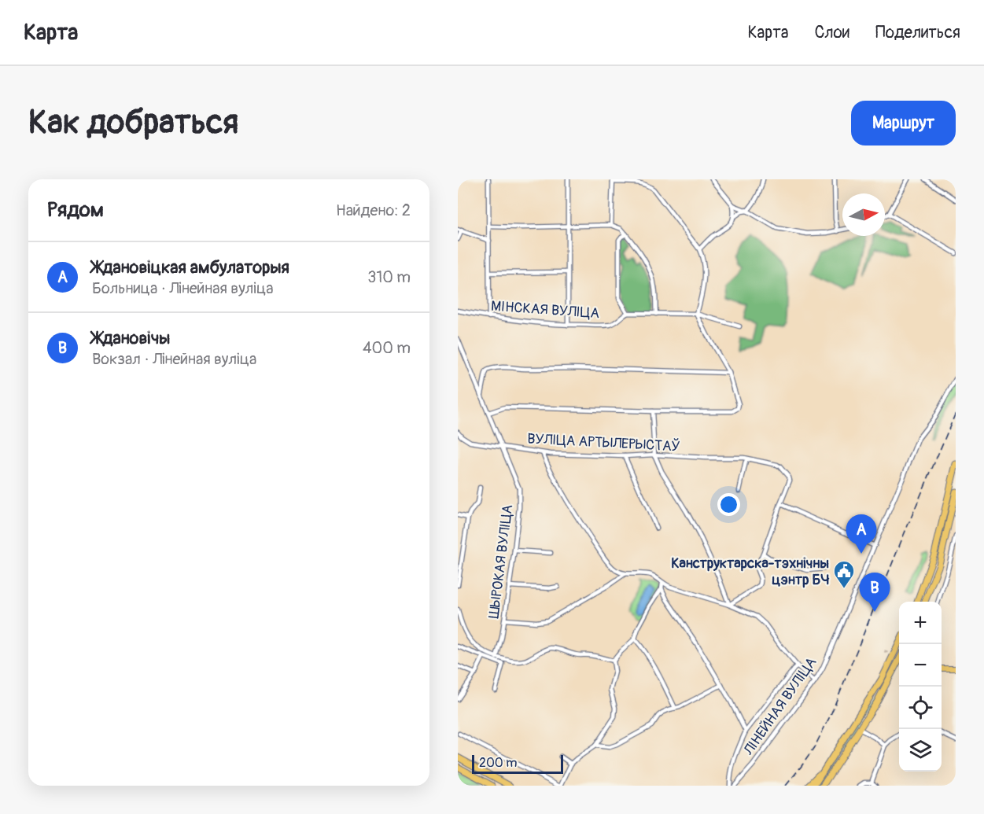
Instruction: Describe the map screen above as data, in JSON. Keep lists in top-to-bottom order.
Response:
{
  "streets": {
    "street": [
      "МІНСКАЯ ВУЛІЦА",
      "ВУЛІЦА АРТЫЛЕРЫСТАЎ",
      "ШЫРОКАЯ ВУЛІЦА",
      "ЛІНЕЙНАЯ ВУЛІЦА"
    ]
  },
  "crossings": [
    ["ВУЛІЦА АРТЫЛЕРЫСТАЎ", "ШЫРОКАЯ ВУЛІЦА"]
  ],
  "places": {
    "public building": ["Канструктарска-тэхнічны цэнтр БЧ"]
  },
  "scale_bar": "200 m",
  "north": "right",
  "page": {
    "header": "Карта",
    "nav": ["Карта", "Слои", "Поделиться"],
    "buttons": "Маршрут",
    "title": "Как добраться",
    "heading": ["Рядом", "Найдено: 2"],
    "list": [
      {
        "mark": "A",
        "name": "Ждановіцкая амбулаторыя",
        "note": "Больница · Лінейная вуліца",
        "value": "310 m"
      },
      {
        "mark": "B",
        "name": "Ждановічы",
        "note": "Вокзал · Лінейная вуліца",
        "value": "400 m"
      }
    ],
    "pins": ["A", "B"],
    "map_buttons": ["+", "−"],
    "scale": "200 m"
  }
}
